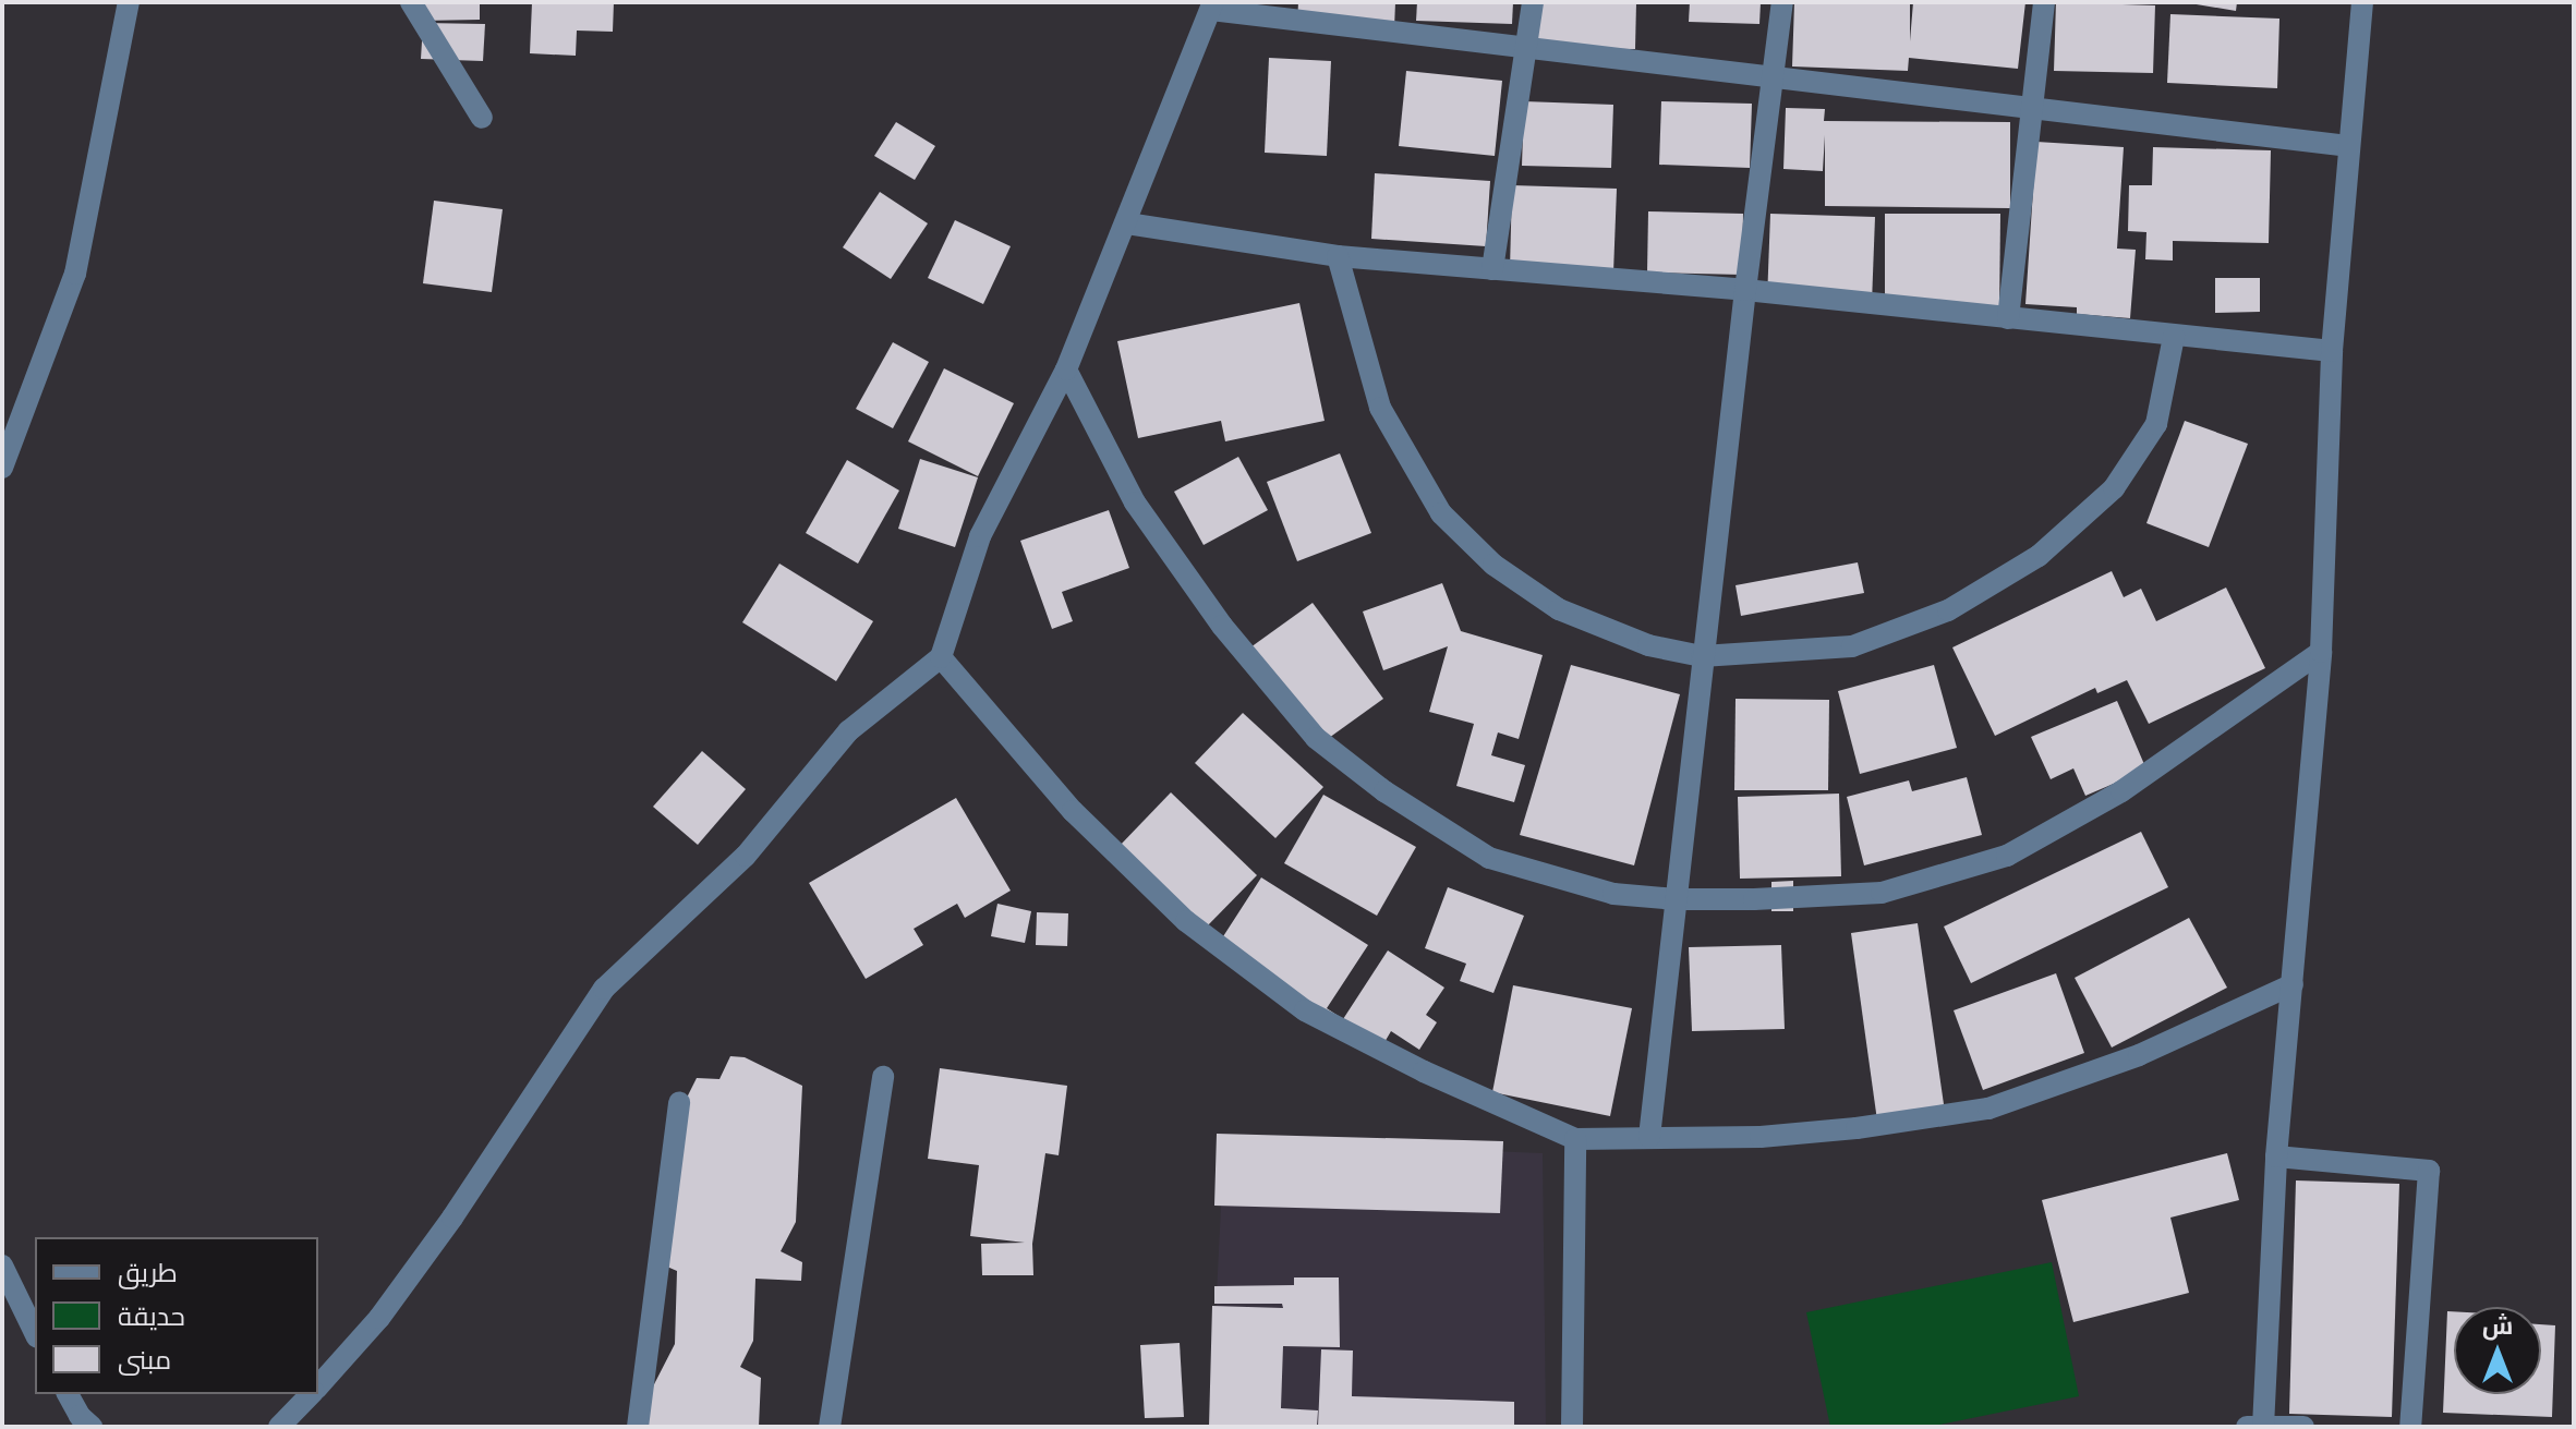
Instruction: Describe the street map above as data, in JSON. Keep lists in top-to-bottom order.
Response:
{
  "legend": ["طريق", "حديقة", "مبنى"],
  "north": "top"
}
